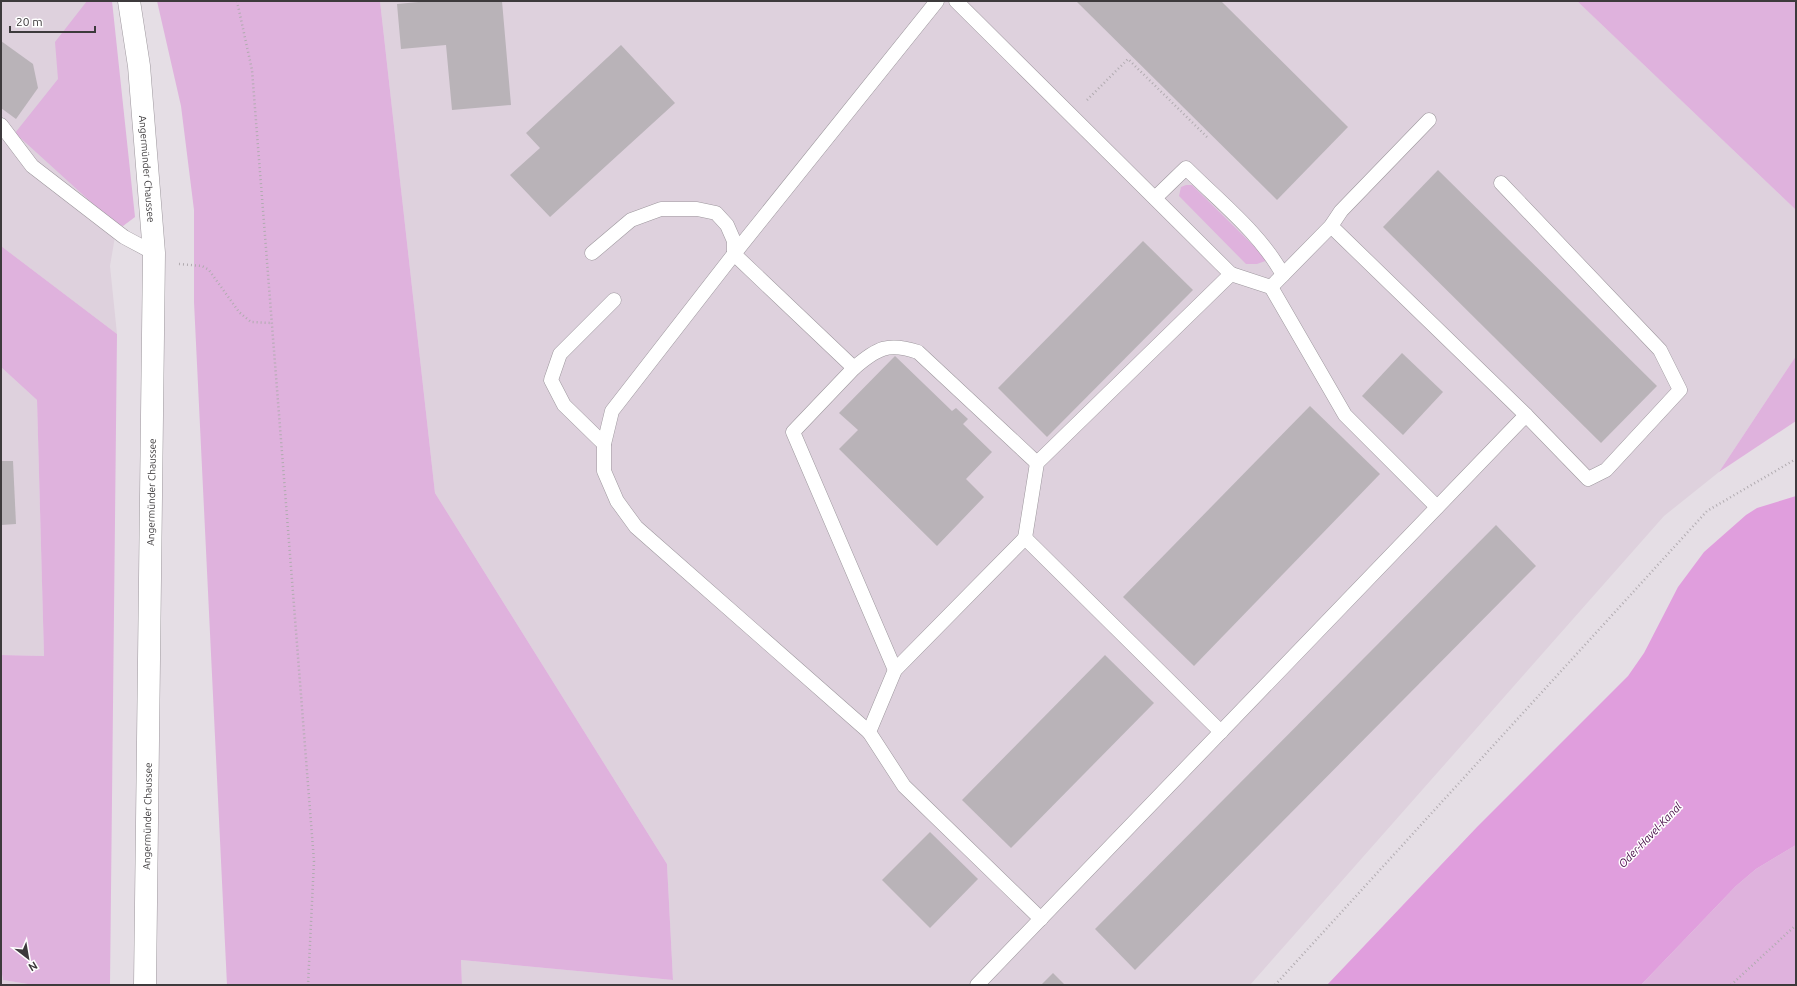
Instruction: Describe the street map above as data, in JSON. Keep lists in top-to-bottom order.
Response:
{
  "streets": {
    "main road": ["Angermünder Chaussee"]
  },
  "water": ["Oder-Havel-Kanal"],
  "scale_bar": "20 m",
  "north": "bottom right"
}
